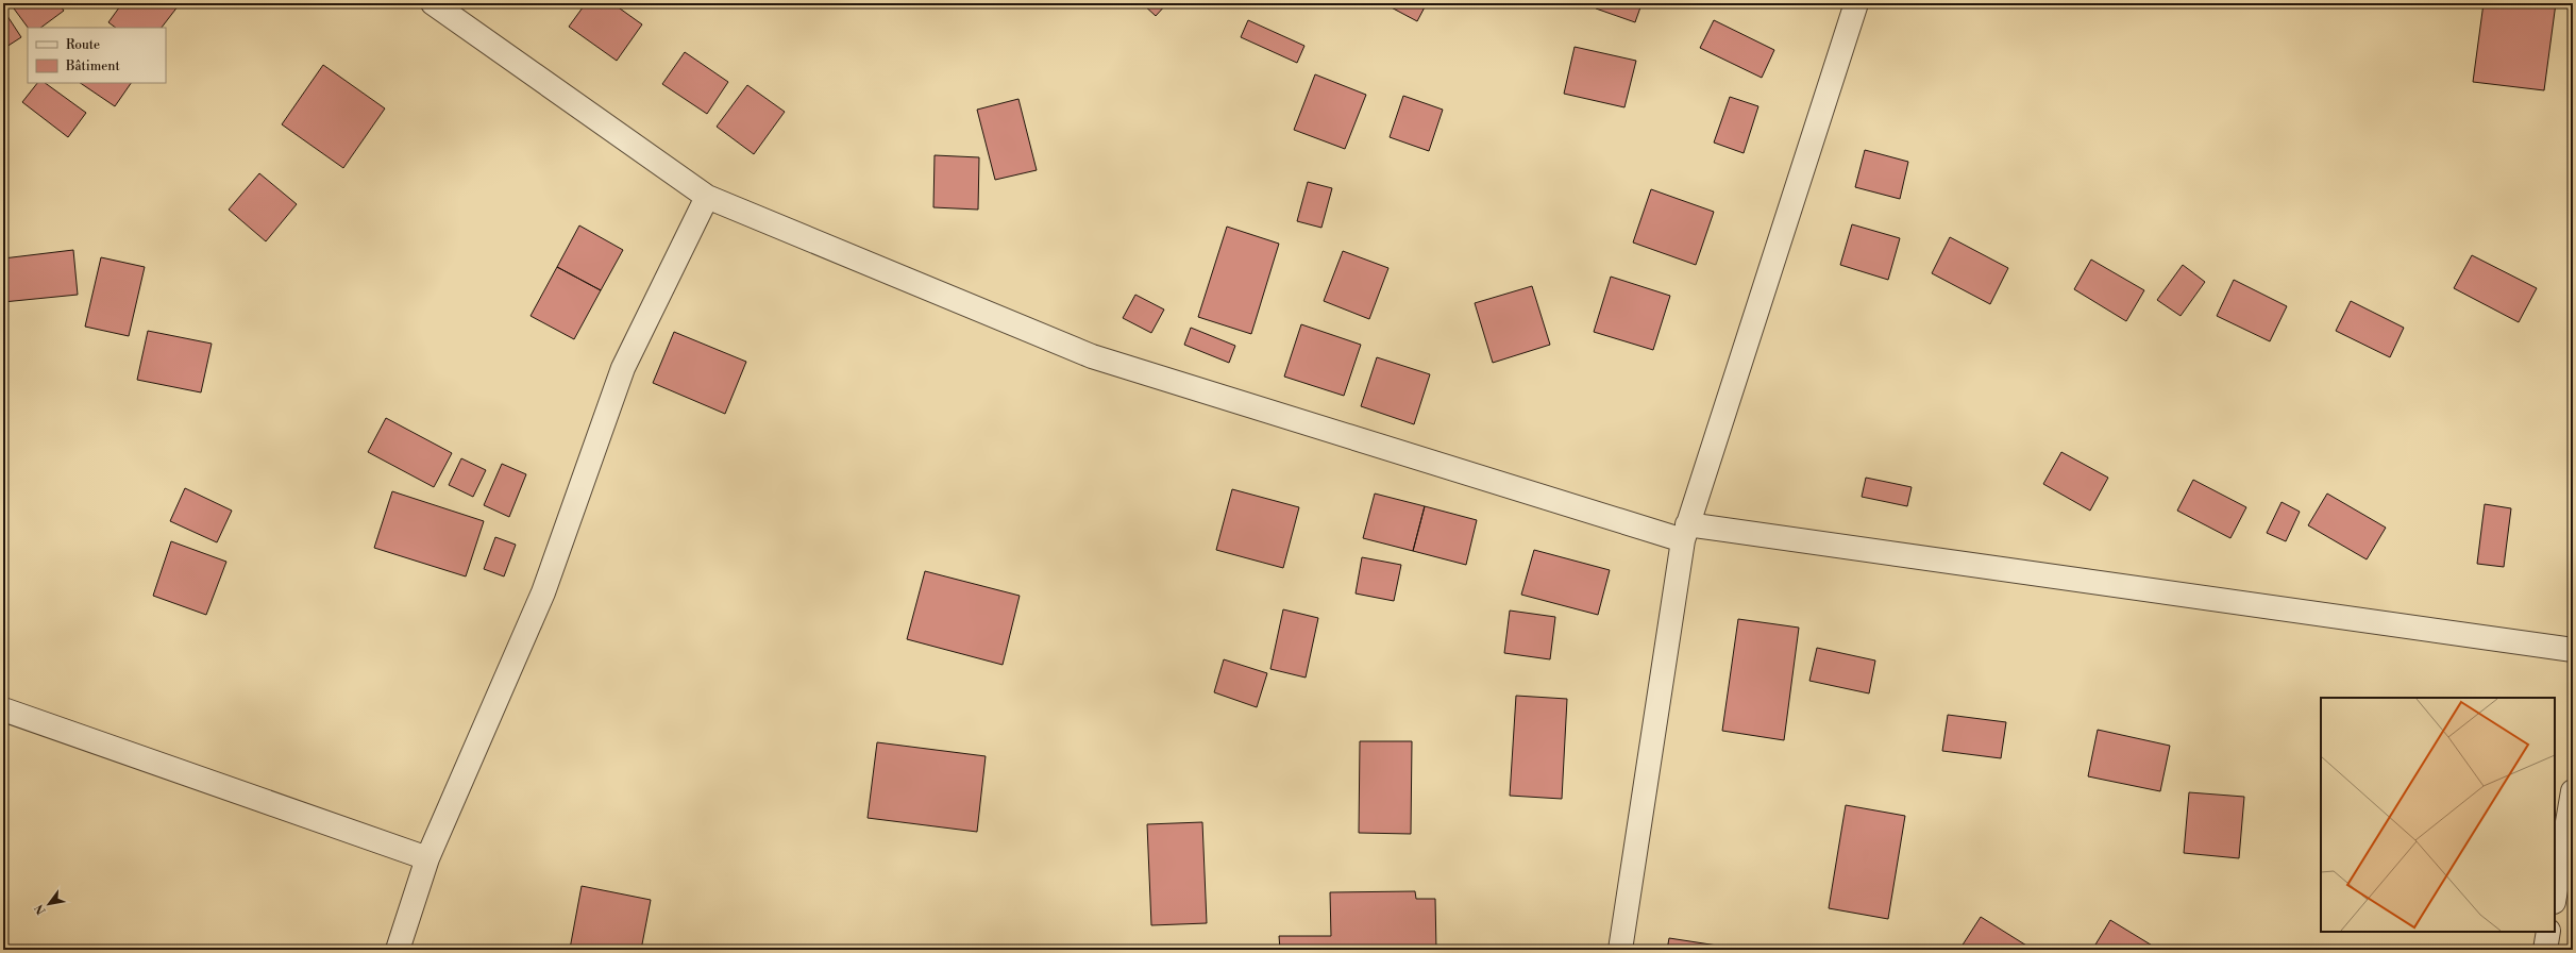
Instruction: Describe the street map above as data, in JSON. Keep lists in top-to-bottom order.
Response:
{
  "legend": ["Route", "Bâtiment"],
  "north": "bottom left"
}
